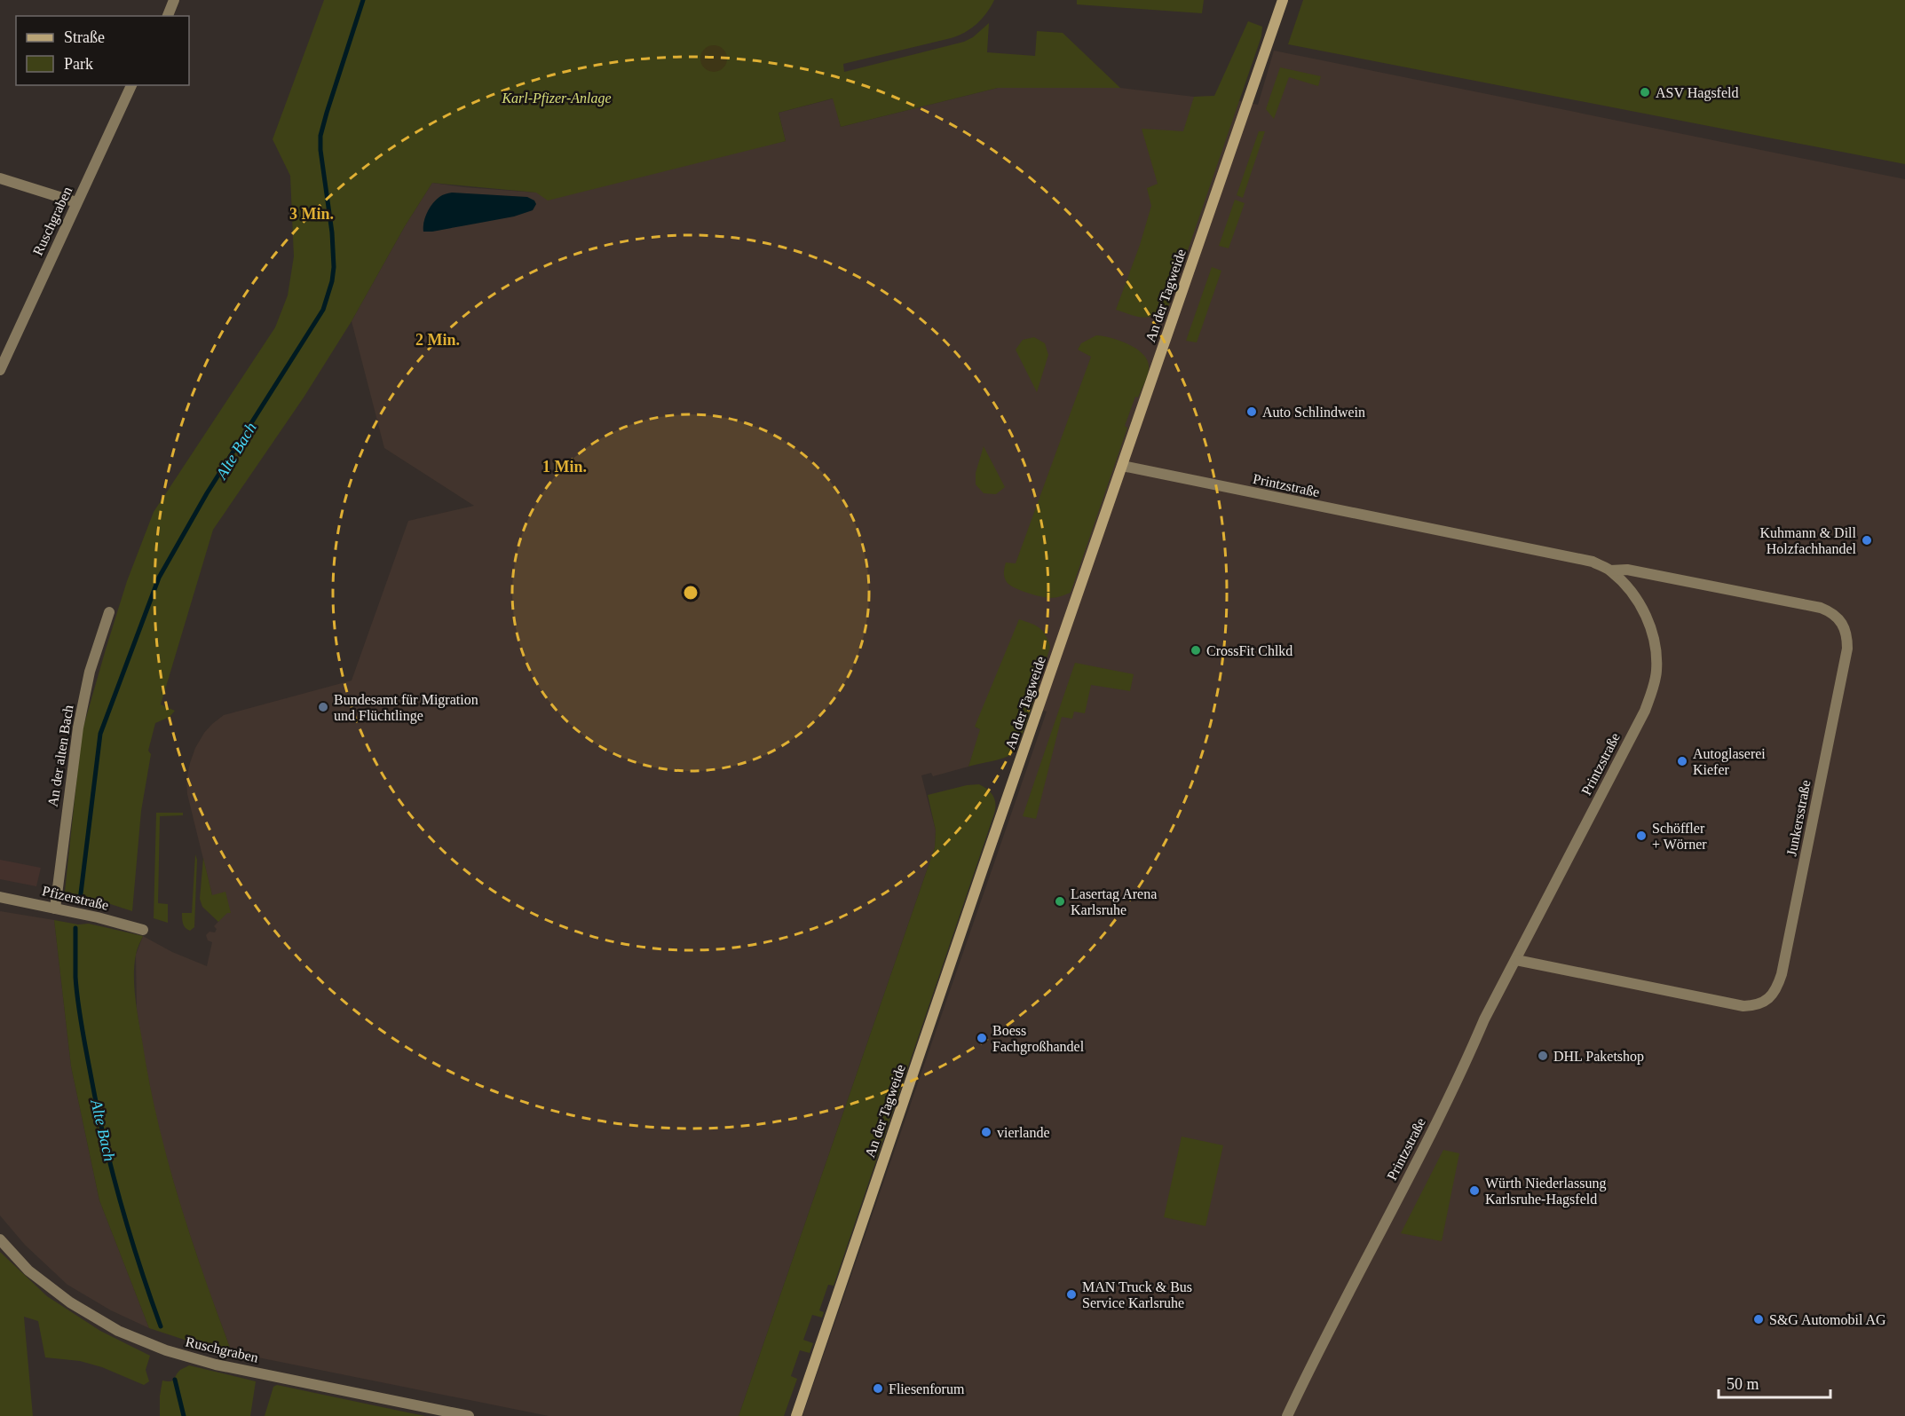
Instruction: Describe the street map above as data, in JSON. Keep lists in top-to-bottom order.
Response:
{
  "streets": {
    "main road": ["An der Tagweide"],
    "street": [
      "Ruschgraben",
      "Printzstraße",
      "An der alten Bach",
      "Junkersstraße",
      "Pfizerstraße"
    ]
  },
  "crossings": [
    ["An der Tagweide", "Printzstraße"],
    ["Printzstraße", "Junkersstraße"],
    ["An der alten Bach", "Pfizerstraße"]
  ],
  "water": ["Alte Bach"],
  "parks": ["Karl-Pfizer-Anlage"],
  "places": [
    "ASV Hagsfeld",
    "Auto Schlindwein",
    "Kuhmann & Dill Holzfachhandel",
    "CrossFit Chlkd",
    "Bundesamt für Migration und Flüchtlinge",
    "Autoglaserei Kiefer",
    "Schöffler + Wörner",
    "Lasertag Arena Karlsruhe",
    "Boess Fachgroßhandel",
    "DHL Paketshop",
    "vierlande",
    "Würth Niederlassung Karlsruhe-Hagsfeld",
    "MAN Truck & Bus Service Karlsruhe",
    "S&G Automobil AG",
    "Fliesenforum"
  ],
  "legend": ["Straße", "Park"],
  "scale_bar": "50 m",
  "rings": ["3 Min.", "2 Min.", "1 Min."]
}
